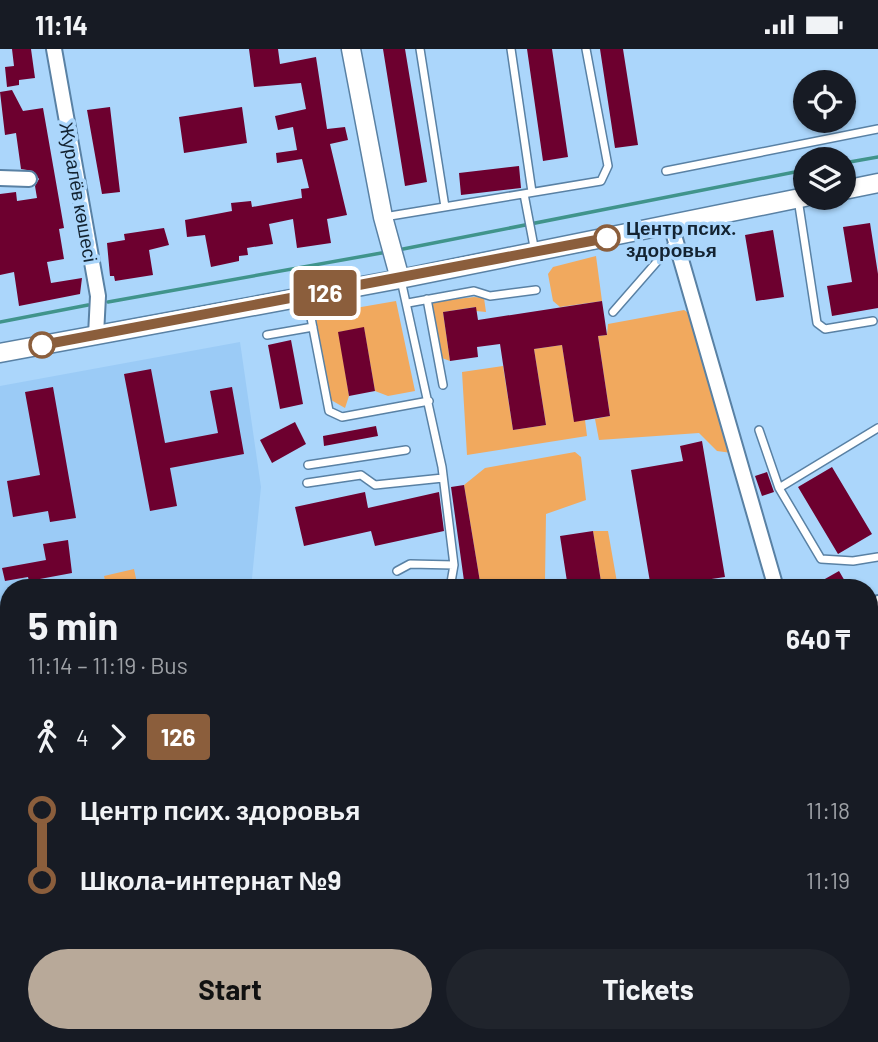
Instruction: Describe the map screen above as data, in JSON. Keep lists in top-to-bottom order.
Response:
{
  "streets": {
    "street": ["Журалёв көшесі"]
  },
  "places": ["Центр псих. здоровья"],
  "lines": ["bus line 126"],
  "page": {
    "status": "11:14",
    "on_map": "126",
    "heading": ["5 min", "11:14 – 11:19 · Bus", "640 ₸"],
    "legs": ["4", "126"],
    "list": [
      {
        "name": "Центр псих. здоровья",
        "value": "11:18"
      },
      {
        "name": "Школа-интернат №9",
        "value": "11:19"
      }
    ],
    "buttons": ["Start", "Tickets"]
  }
}
